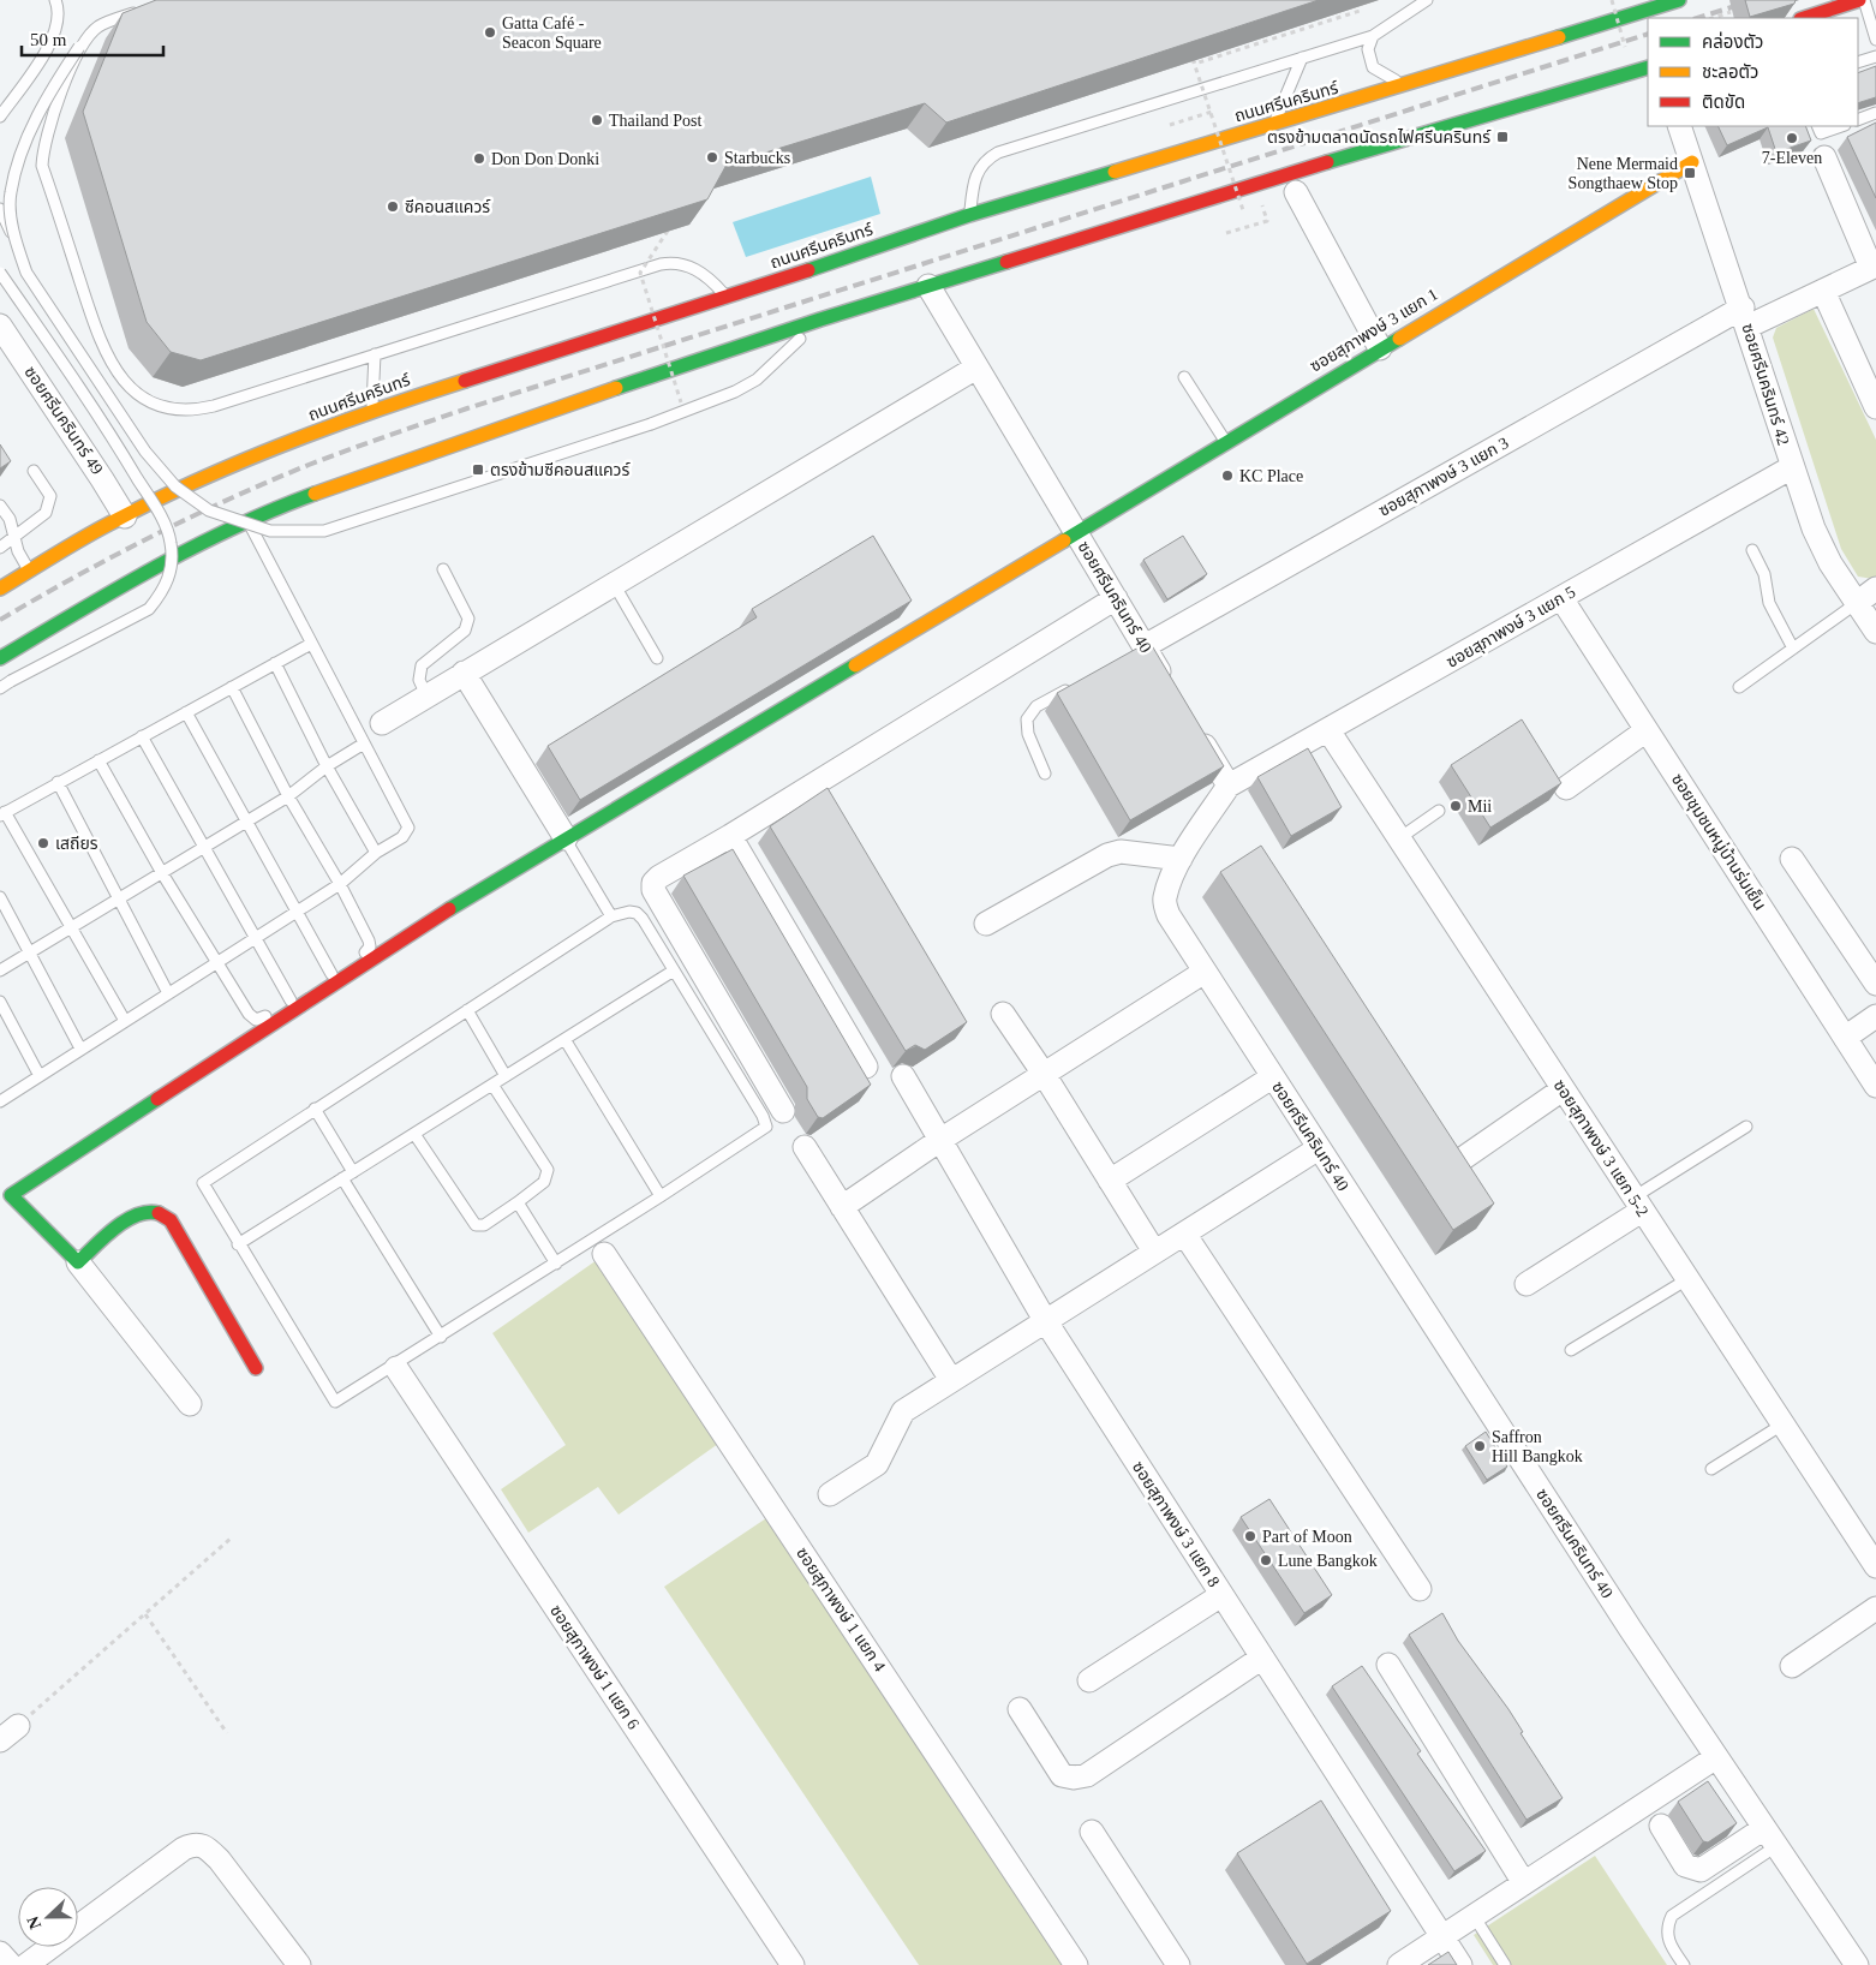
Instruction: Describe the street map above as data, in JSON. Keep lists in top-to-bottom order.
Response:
{
  "streets": {
    "main road": ["ถนนศรีนครินทร์", "ซอยสุภาพงษ์ 3 แยก 1"],
    "street": [
      "ซอยศรีนครินทร์ 42",
      "ซอยศรีนครินทร์ 49",
      "ซอยสุภาพงษ์ 3 แยก 3",
      "ซอยศรีนครินทร์ 40",
      "ซอยสุภาพงษ์ 3 แยก 5",
      "ซอยชุมชนหมู่บ้านร่มเย็น",
      "ซอยสุภาพงษ์ 3 แยก 5-2",
      "ซอยสุภาพงษ์ 3 แยก 8",
      "ซอยสุภาพงษ์ 1 แยก 4",
      "ซอยสุภาพงษ์ 1 แยก 6"
    ]
  },
  "crossings": [
    ["ถนนศรีนครินทร์", "ซอยศรีนครินทร์ 49"],
    ["ซอยสุภาพงษ์ 3 แยก 1", "ซอยศรีนครินทร์ 42"],
    ["ซอยสุภาพงษ์ 3 แยก 1", "ซอยศรีนครินทร์ 40"],
    ["ซอยศรีนครินทร์ 42", "ซอยสุภาพงษ์ 3 แยก 3"],
    ["ซอยศรีนครินทร์ 42", "ซอยสุภาพงษ์ 3 แยก 5"],
    ["ซอยสุภาพงษ์ 3 แยก 3", "ซอยศรีนครินทร์ 40"],
    ["ซอยศรีนครินทร์ 40", "ซอยสุภาพงษ์ 3 แยก 5"],
    ["ซอยสุภาพงษ์ 3 แยก 5", "ซอยชุมชนหมู่บ้านร่มเย็น"],
    ["ซอยสุภาพงษ์ 3 แยก 5", "ซอยสุภาพงษ์ 3 แยก 5-2"]
  ],
  "places": {
    "other": [
      "Gatta Café - Seacon Square",
      "Thailand Post",
      "7-Eleven",
      "Starbucks",
      "Don Don Donki",
      "ซีคอนสแควร์",
      "KC Place",
      "Mii",
      "เสถียร",
      "Saffron Hill Bangkok",
      "Part of Moon",
      "Lune Bangkok"
    ],
    "transit": ["ตรงข้ามตลาดนัดรถไฟศรีนครินทร์", "Nene Mermaid Songthaew Stop", "ตรงข้ามซีคอนสแควร์"]
  },
  "legend": ["คล่องตัว", "ชะลอตัว", "ติดขัด"],
  "scale_bar": "50 m",
  "north": "left"
}
